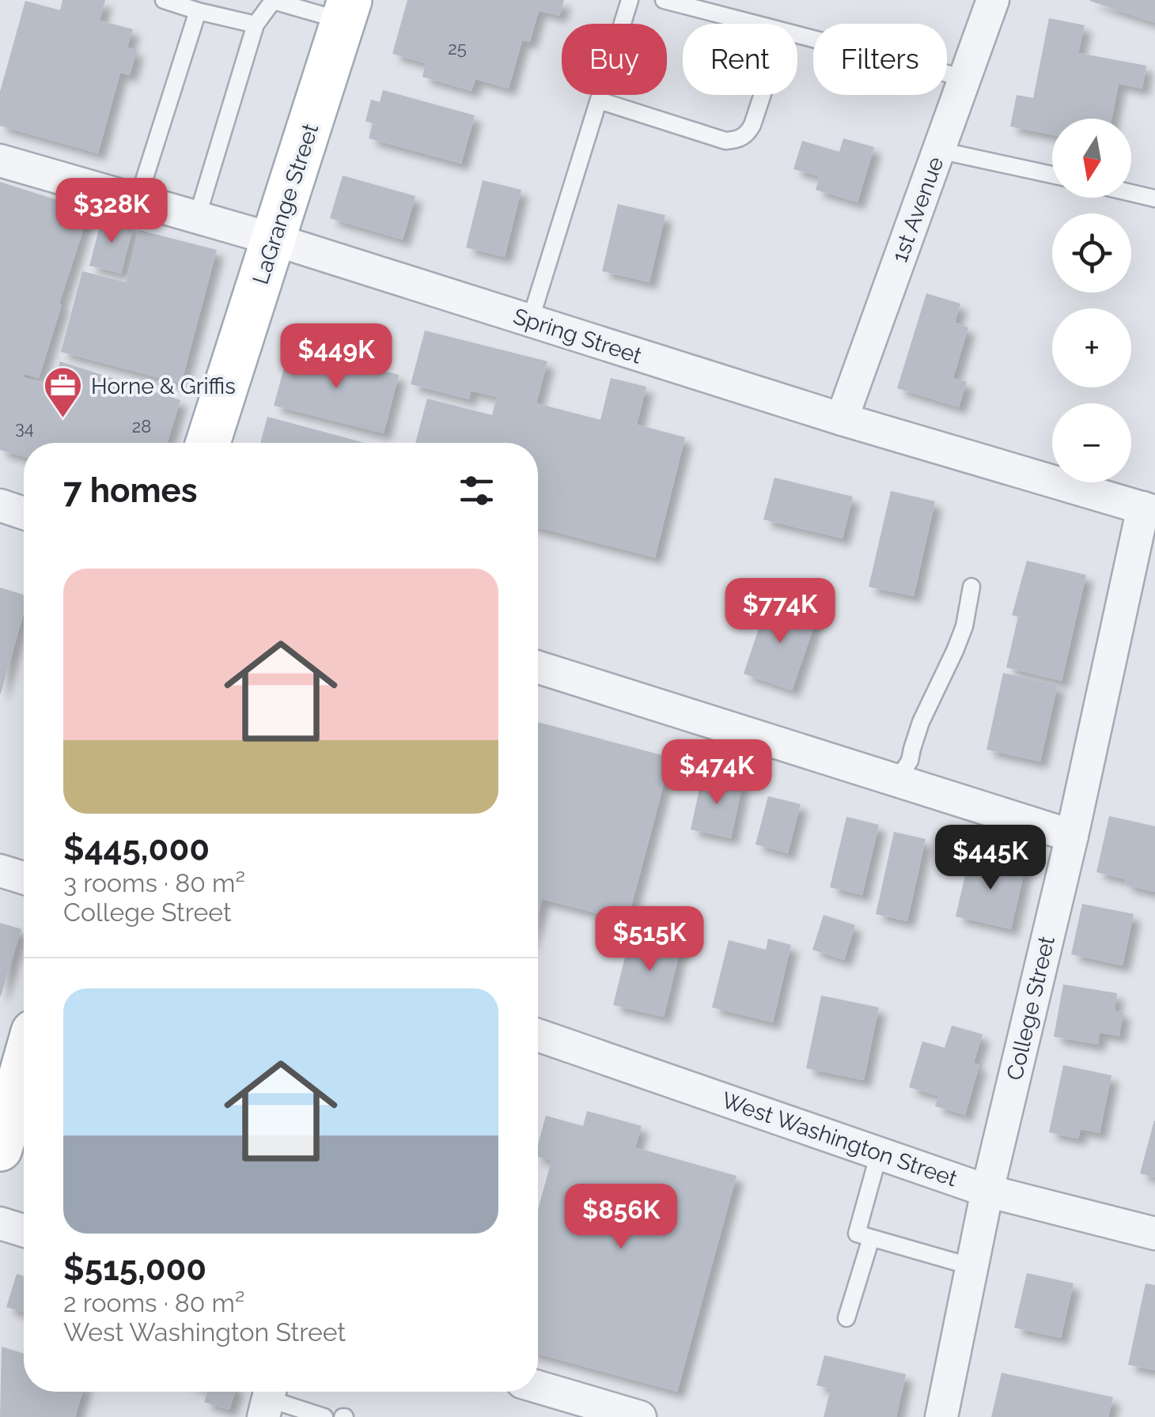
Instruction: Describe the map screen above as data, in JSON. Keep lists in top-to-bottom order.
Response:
{
  "streets": {
    "main road": ["LaGrange Street"],
    "street": [
      "1st Avenue",
      "Spring Street",
      "College Street",
      "West Washington Street"
    ]
  },
  "crossings": [
    ["LaGrange Street", "Spring Street"],
    ["1st Avenue", "Spring Street"],
    ["Spring Street", "College Street"],
    ["College Street", "West Washington Street"]
  ],
  "places": {
    "office": ["Horne & Griffis"]
  },
  "house_numbers": ["25", "28", "34"],
  "north": "bottom",
  "page": {
    "chip": ["Buy", "Rent", "Filters"],
    "map_buttons": ["+", "−"],
    "price": [
      "$328K",
      "$449K",
      "$774K",
      "$474K",
      "$445K",
      "$515K",
      "$856K"
    ],
    "heading": "7 homes",
    "list": [
      {
        "name": "$445,000",
        "note": "3 rooms · 80 m² · College Street"
      },
      {
        "name": "$515,000",
        "note": "2 rooms · 80 m² · West Washington Street"
      }
    ]
  }
}
